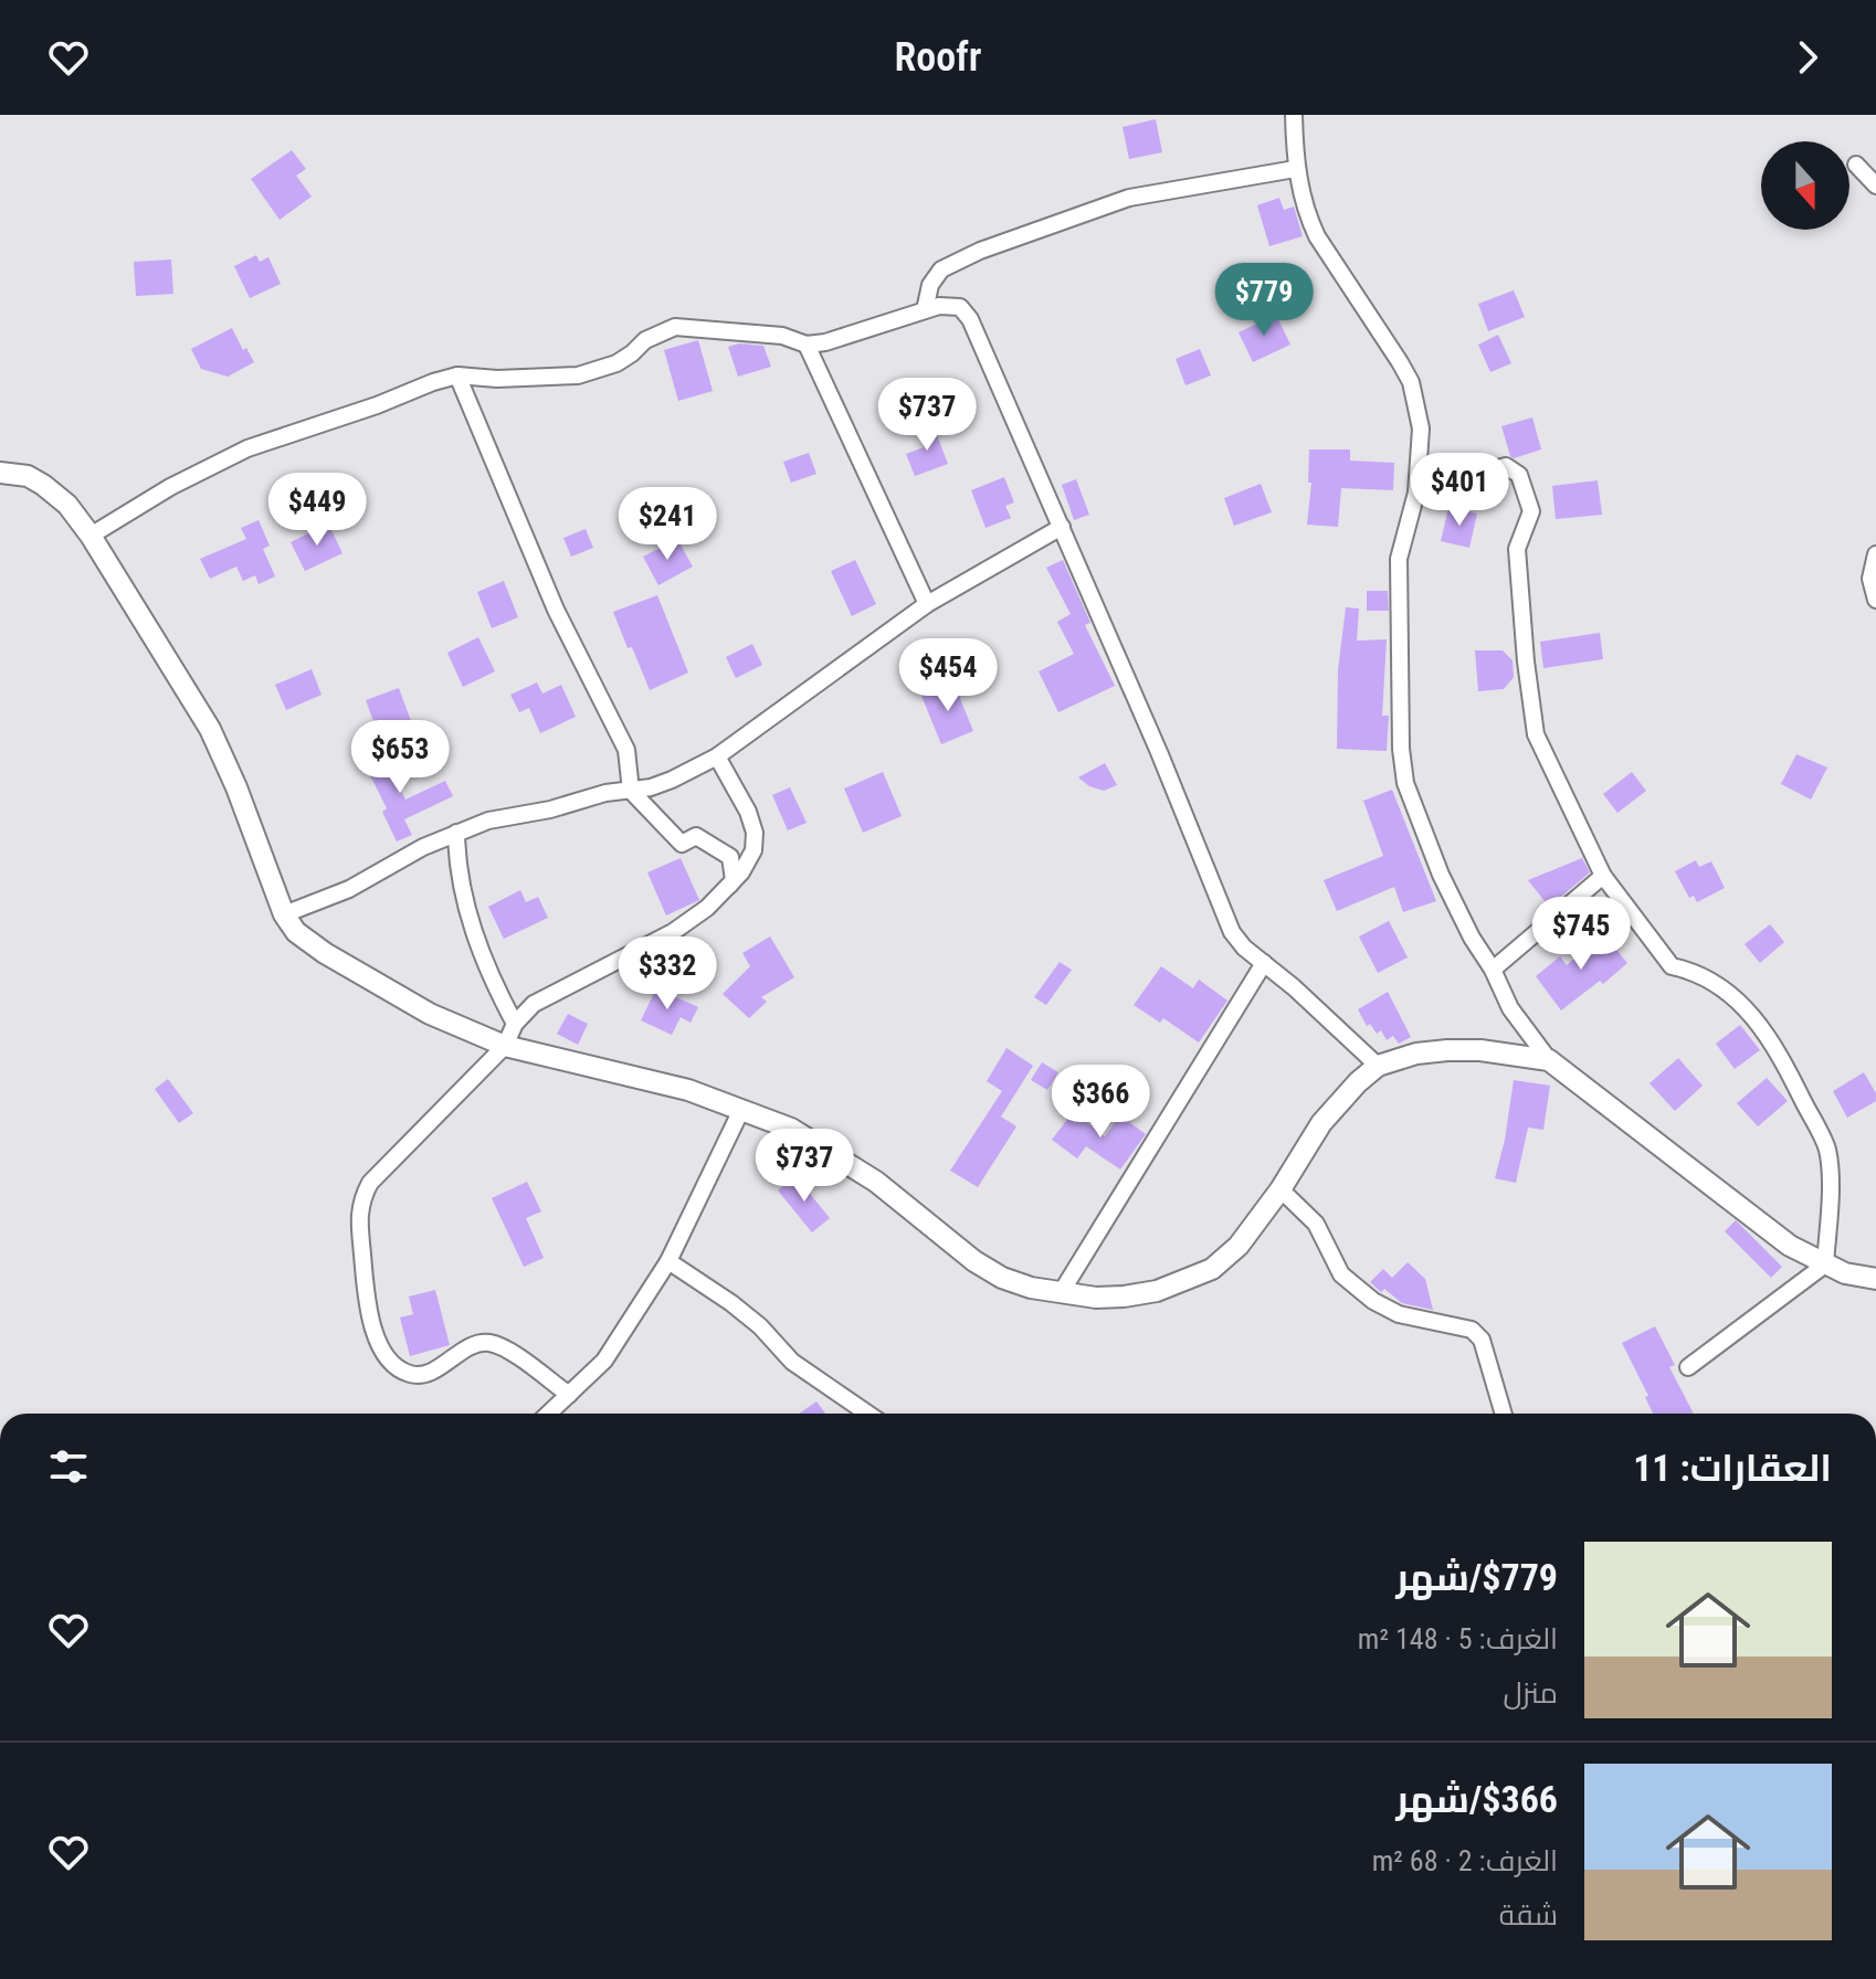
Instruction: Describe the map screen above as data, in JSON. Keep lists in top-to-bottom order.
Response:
{
  "north": "bottom",
  "page": {
    "header": "Roofr",
    "price": [
      "$779",
      "$737",
      "$401",
      "$449",
      "$241",
      "$454",
      "$653",
      "$745",
      "$332",
      "$366",
      "$737"
    ],
    "heading": "العقارات: 11",
    "list": [
      {
        "name": "$779/شهر",
        "note": "الغرف: 5 · 148 m² · منزل"
      },
      {
        "name": "$366/شهر",
        "note": "الغرف: 2 · 68 m² · شقة"
      }
    ]
  }
}
